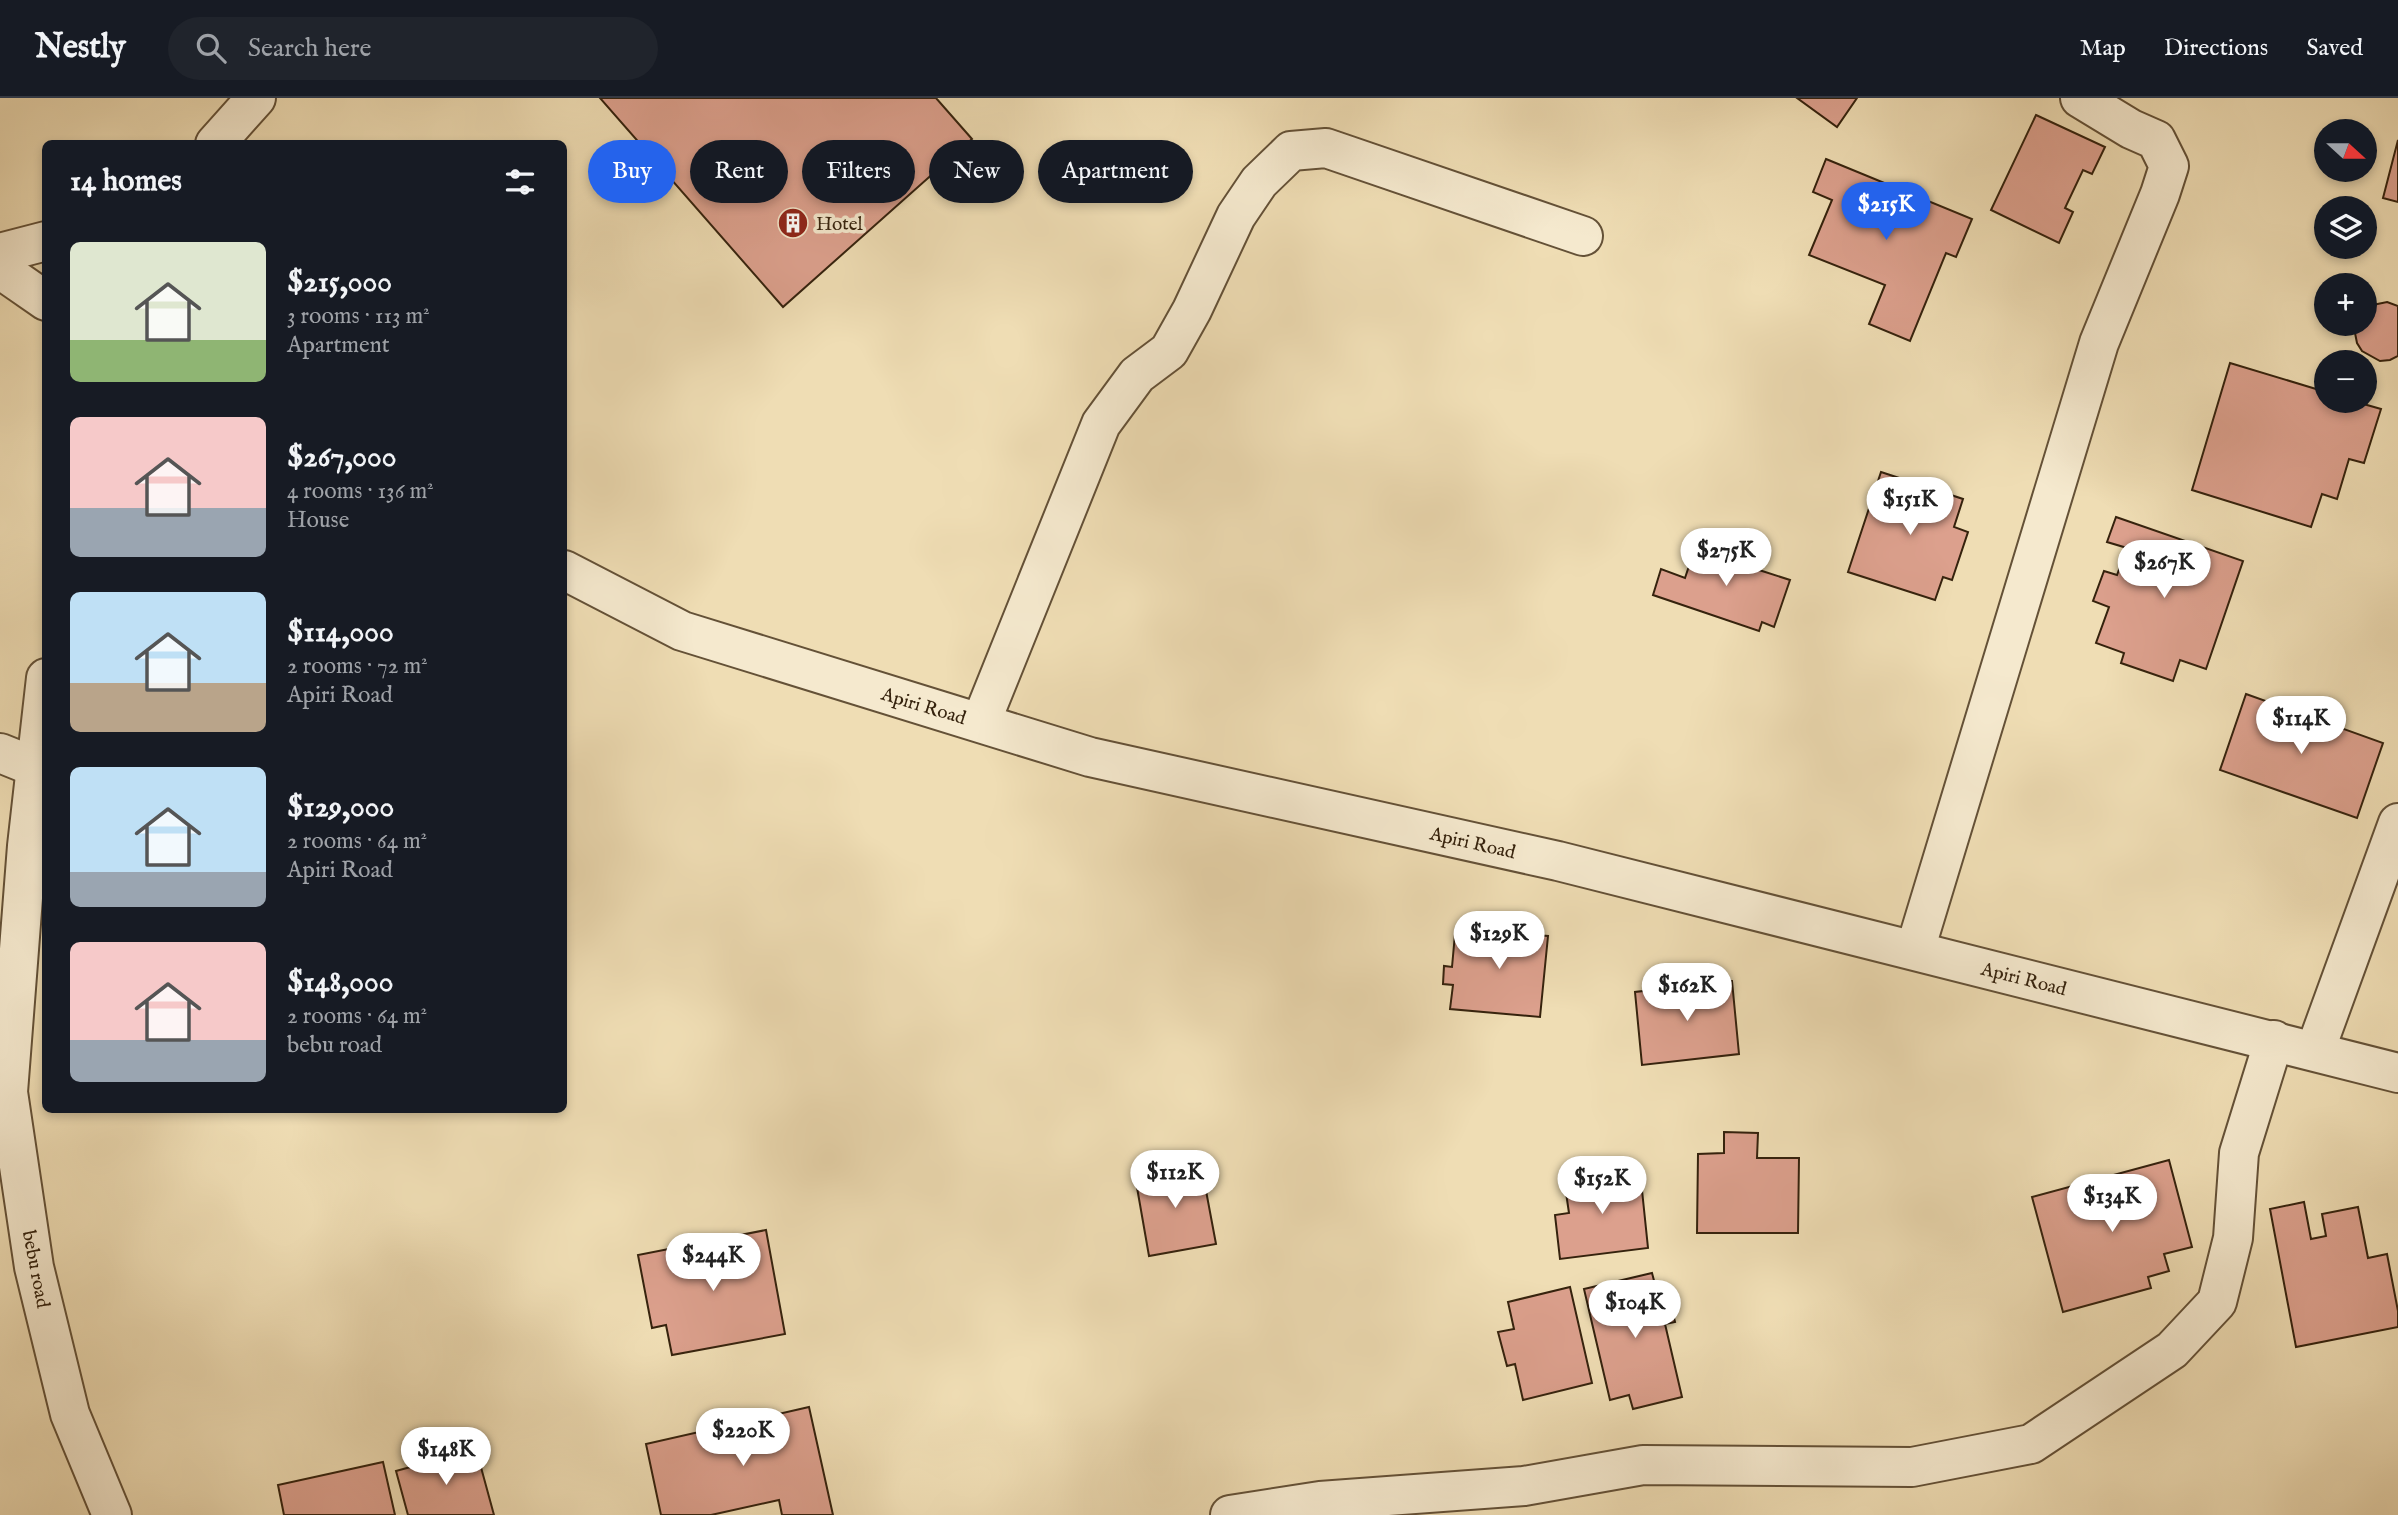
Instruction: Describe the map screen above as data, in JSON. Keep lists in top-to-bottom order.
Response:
{
  "streets": {
    "street": ["Apiri Road", "bebu road"]
  },
  "places": {
    "building": ["Hotel"]
  },
  "north": "right",
  "page": {
    "header": "Nestly",
    "search": "Search here",
    "nav": ["Map", "Directions", "Saved"],
    "map_buttons": ["+", "−"],
    "chip": [
      "Buy",
      "Rent",
      "Filters",
      "New",
      "Apartment"
    ],
    "heading": "14 homes",
    "price": [
      "$215K",
      "$151K",
      "$275K",
      "$267K",
      "$114K",
      "$129K",
      "$162K",
      "$112K",
      "$152K",
      "$134K",
      "$244K",
      "$104K",
      "$220K",
      "$148K"
    ],
    "list": [
      {
        "name": "$215,000",
        "note": "3 rooms · 113 m² · Apartment"
      },
      {
        "name": "$267,000",
        "note": "4 rooms · 136 m² · House"
      },
      {
        "name": "$114,000",
        "note": "2 rooms · 72 m² · Apiri Road"
      },
      {
        "name": "$129,000",
        "note": "2 rooms · 64 m² · Apiri Road"
      },
      {
        "name": "$148,000",
        "note": "2 rooms · 64 m² · bebu road"
      }
    ]
  }
}
